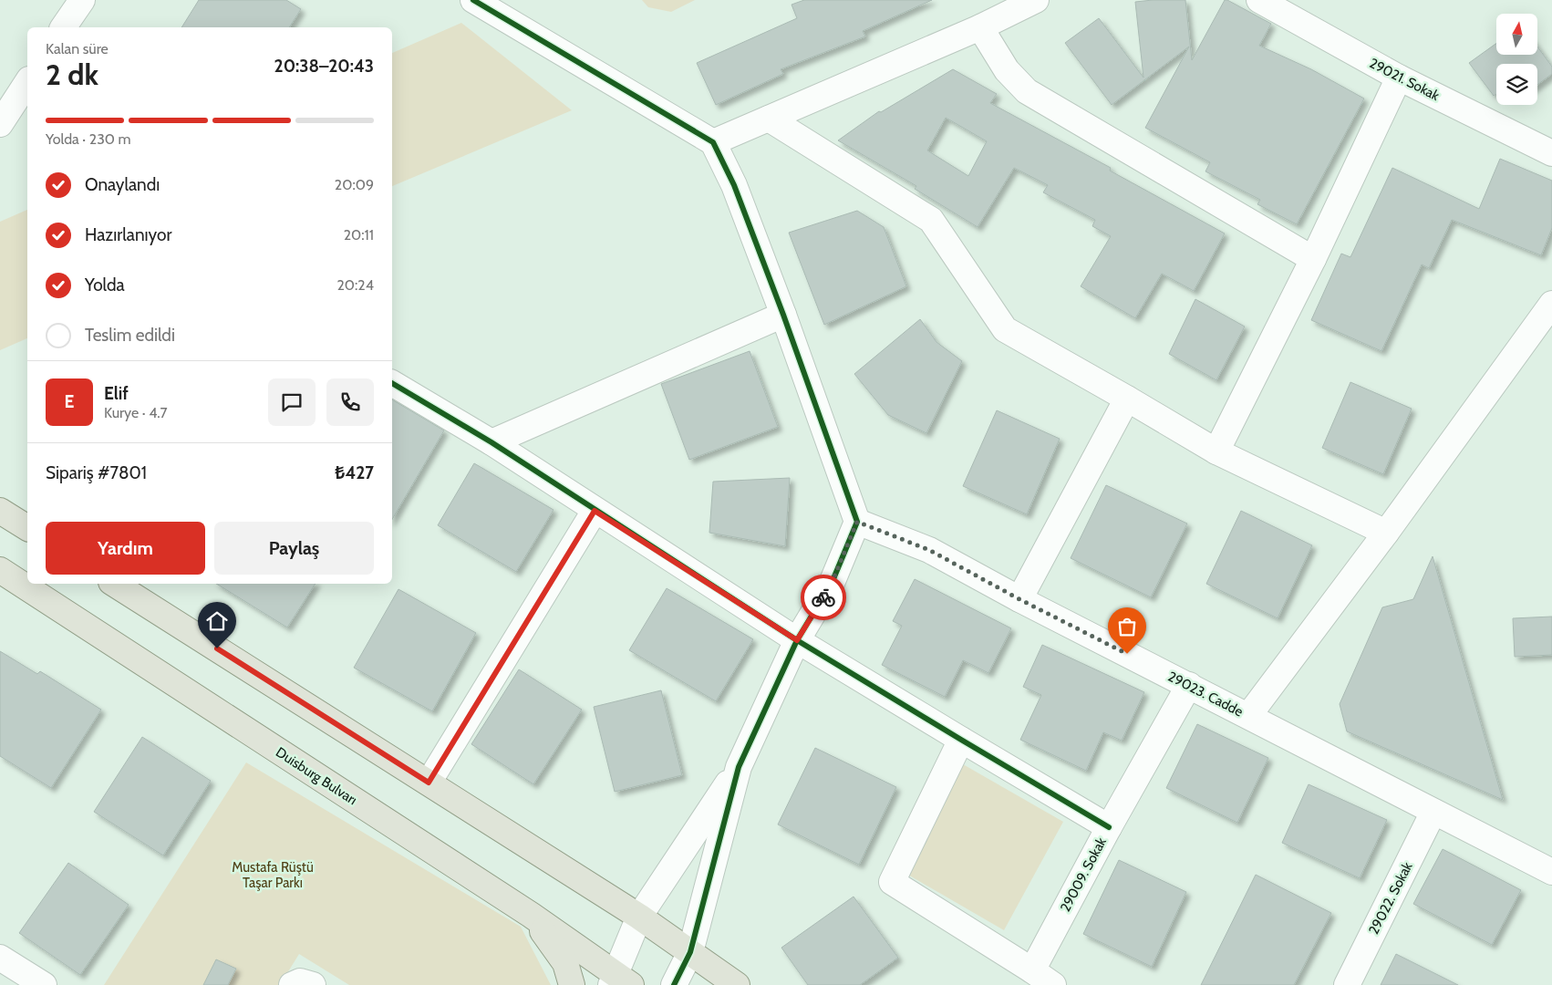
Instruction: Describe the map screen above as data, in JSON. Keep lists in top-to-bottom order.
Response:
{
  "streets": {
    "main road": ["Duisburg Bulvarı"],
    "street": [
      "29021. Sokak",
      "29023. Cadde",
      "29009. Sokak",
      "29022. Sokak"
    ]
  },
  "crossings": [
    ["29023. Cadde", "29009. Sokak"],
    ["29023. Cadde", "29022. Sokak"]
  ],
  "parks": ["Mustafa Rüştü Taşar Parkı"],
  "north": "top",
  "page": {
    "heading": ["2 dk", "Kalan süre", "20:38–20:43"],
    "panel": [
      "Elif",
      "Kurye · 4.7",
      "Sipariş #7801",
      "₺427"
    ],
    "bar": "Yolda · 230 m",
    "list": [
      ["Onaylandı", "20:09"],
      ["Hazırlanıyor", "20:11"],
      ["Yolda", "20:24"],
      "Teslim edildi"
    ],
    "round": "E",
    "buttons": ["Yardım", "Paylaş"]
  }
}
